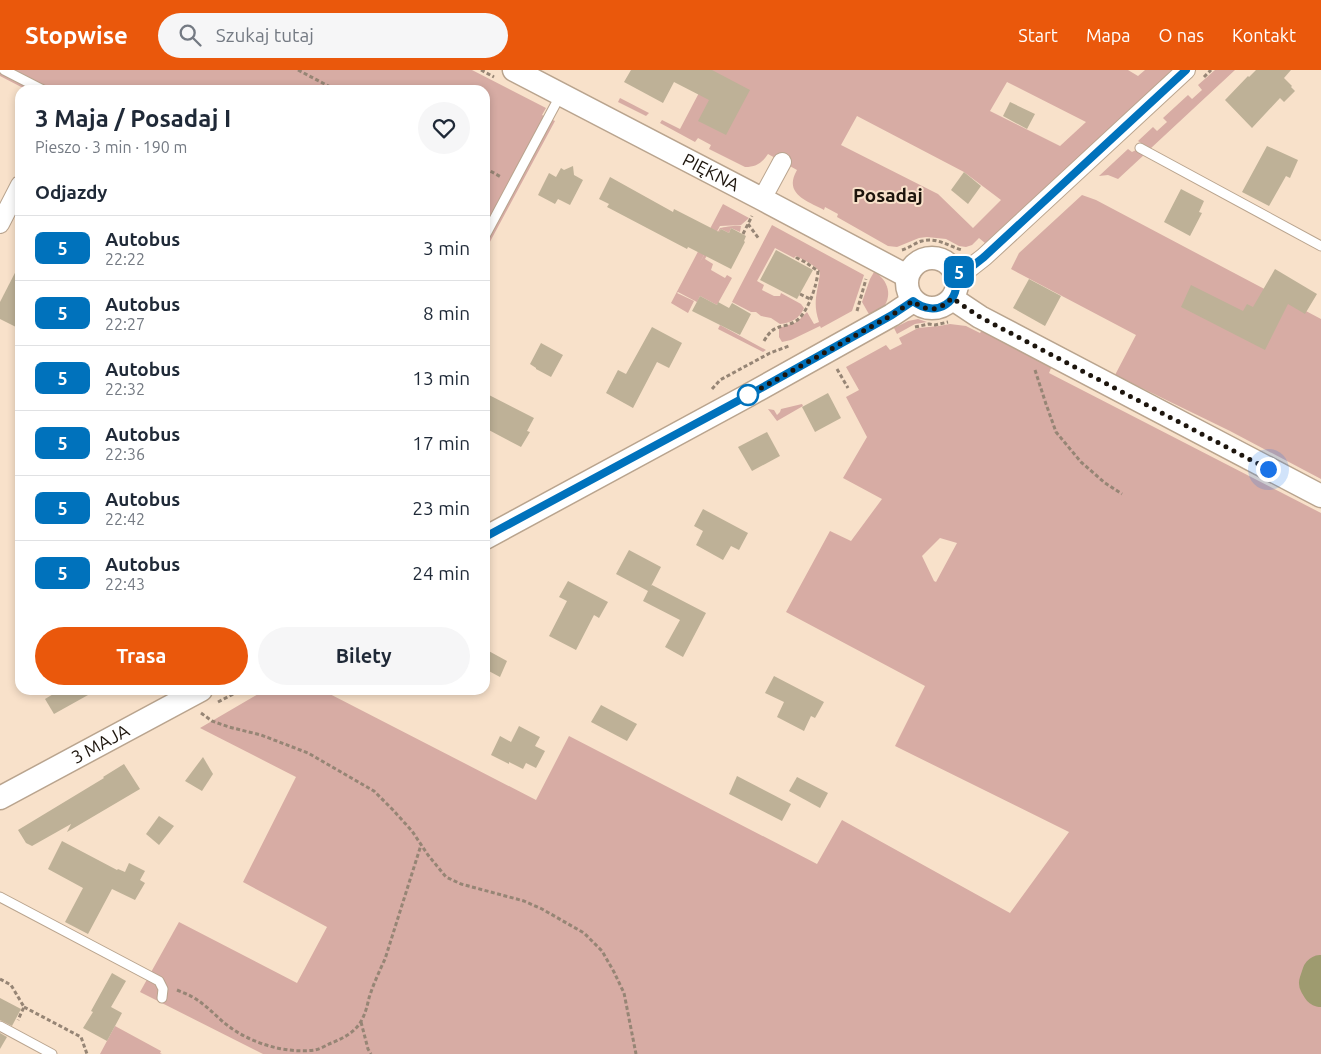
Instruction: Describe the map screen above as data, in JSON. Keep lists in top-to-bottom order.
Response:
{
  "streets": {
    "street": ["PIĘKNA", "3 MAJA"]
  },
  "districts": ["Posadaj"],
  "lines": ["bus line 5"],
  "page": {
    "header": "Stopwise",
    "search": "Szukaj tutaj",
    "nav": [
      "Start",
      "Mapa",
      "O nas",
      "Kontakt"
    ],
    "on_map": "5",
    "heading": [
      ["3 Maja / Posadaj I", "Pieszo · 3 min · 190 m"],
      "Odjazdy"
    ],
    "list": [
      {
        "mark": "5",
        "name": "Autobus",
        "note": "22:22",
        "value": "3 min"
      },
      {
        "mark": "5",
        "name": "Autobus",
        "note": "22:27",
        "value": "8 min"
      },
      {
        "mark": "5",
        "name": "Autobus",
        "note": "22:32",
        "value": "13 min"
      },
      {
        "mark": "5",
        "name": "Autobus",
        "note": "22:36",
        "value": "17 min"
      },
      {
        "mark": "5",
        "name": "Autobus",
        "note": "22:42",
        "value": "23 min"
      },
      {
        "mark": "5",
        "name": "Autobus",
        "note": "22:43",
        "value": "24 min"
      }
    ],
    "buttons": ["Trasa", "Bilety"]
  }
}
